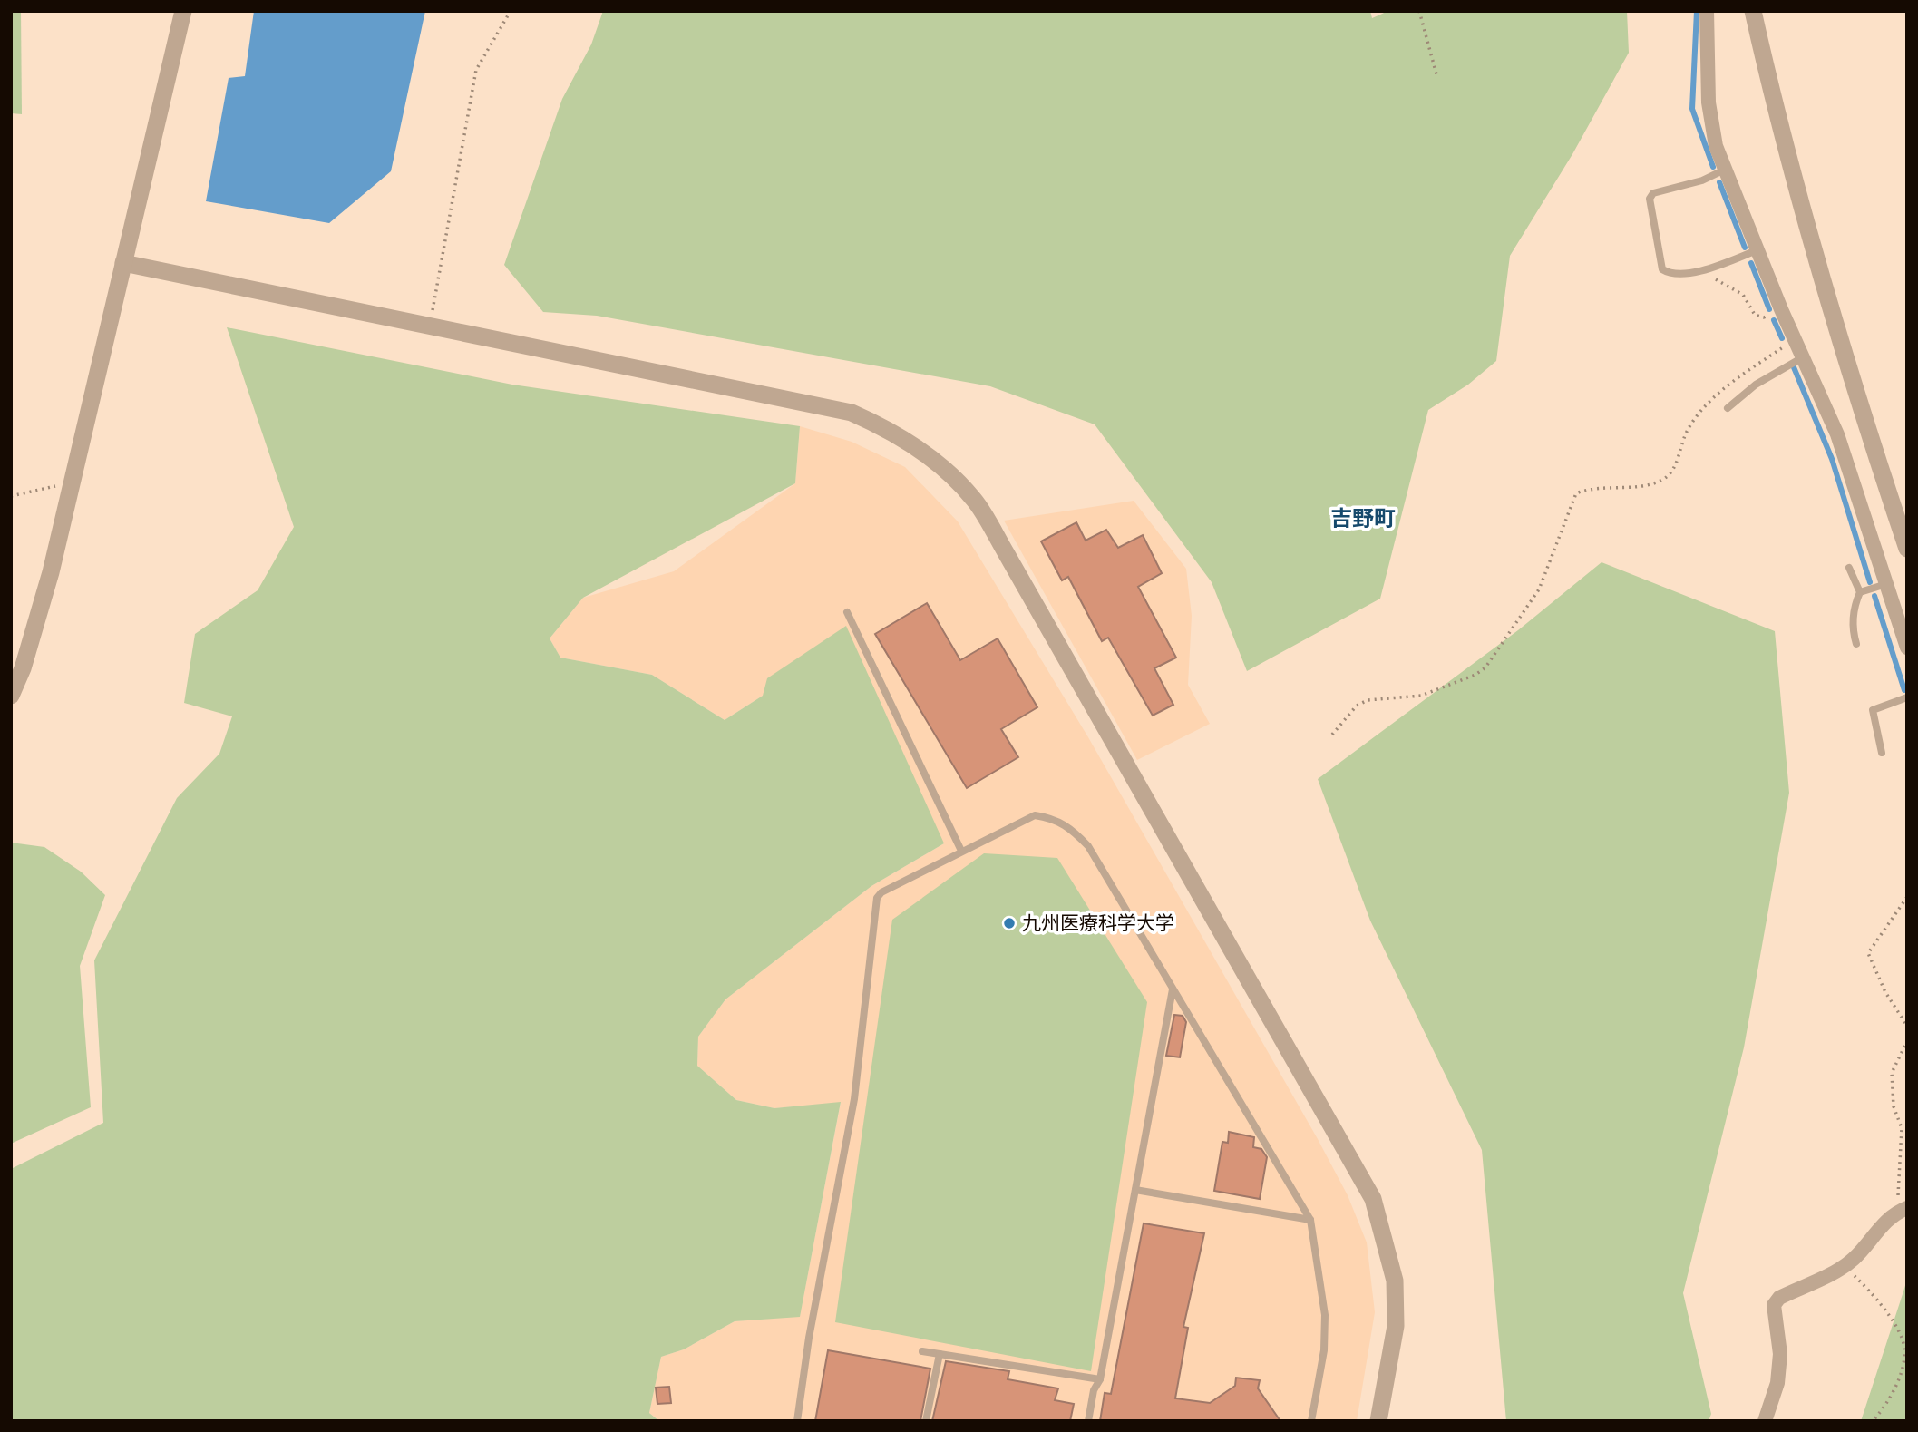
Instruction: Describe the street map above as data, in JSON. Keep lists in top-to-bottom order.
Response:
{
  "districts": ["吉野町"],
  "places": ["九州医療科学大学"]
}
